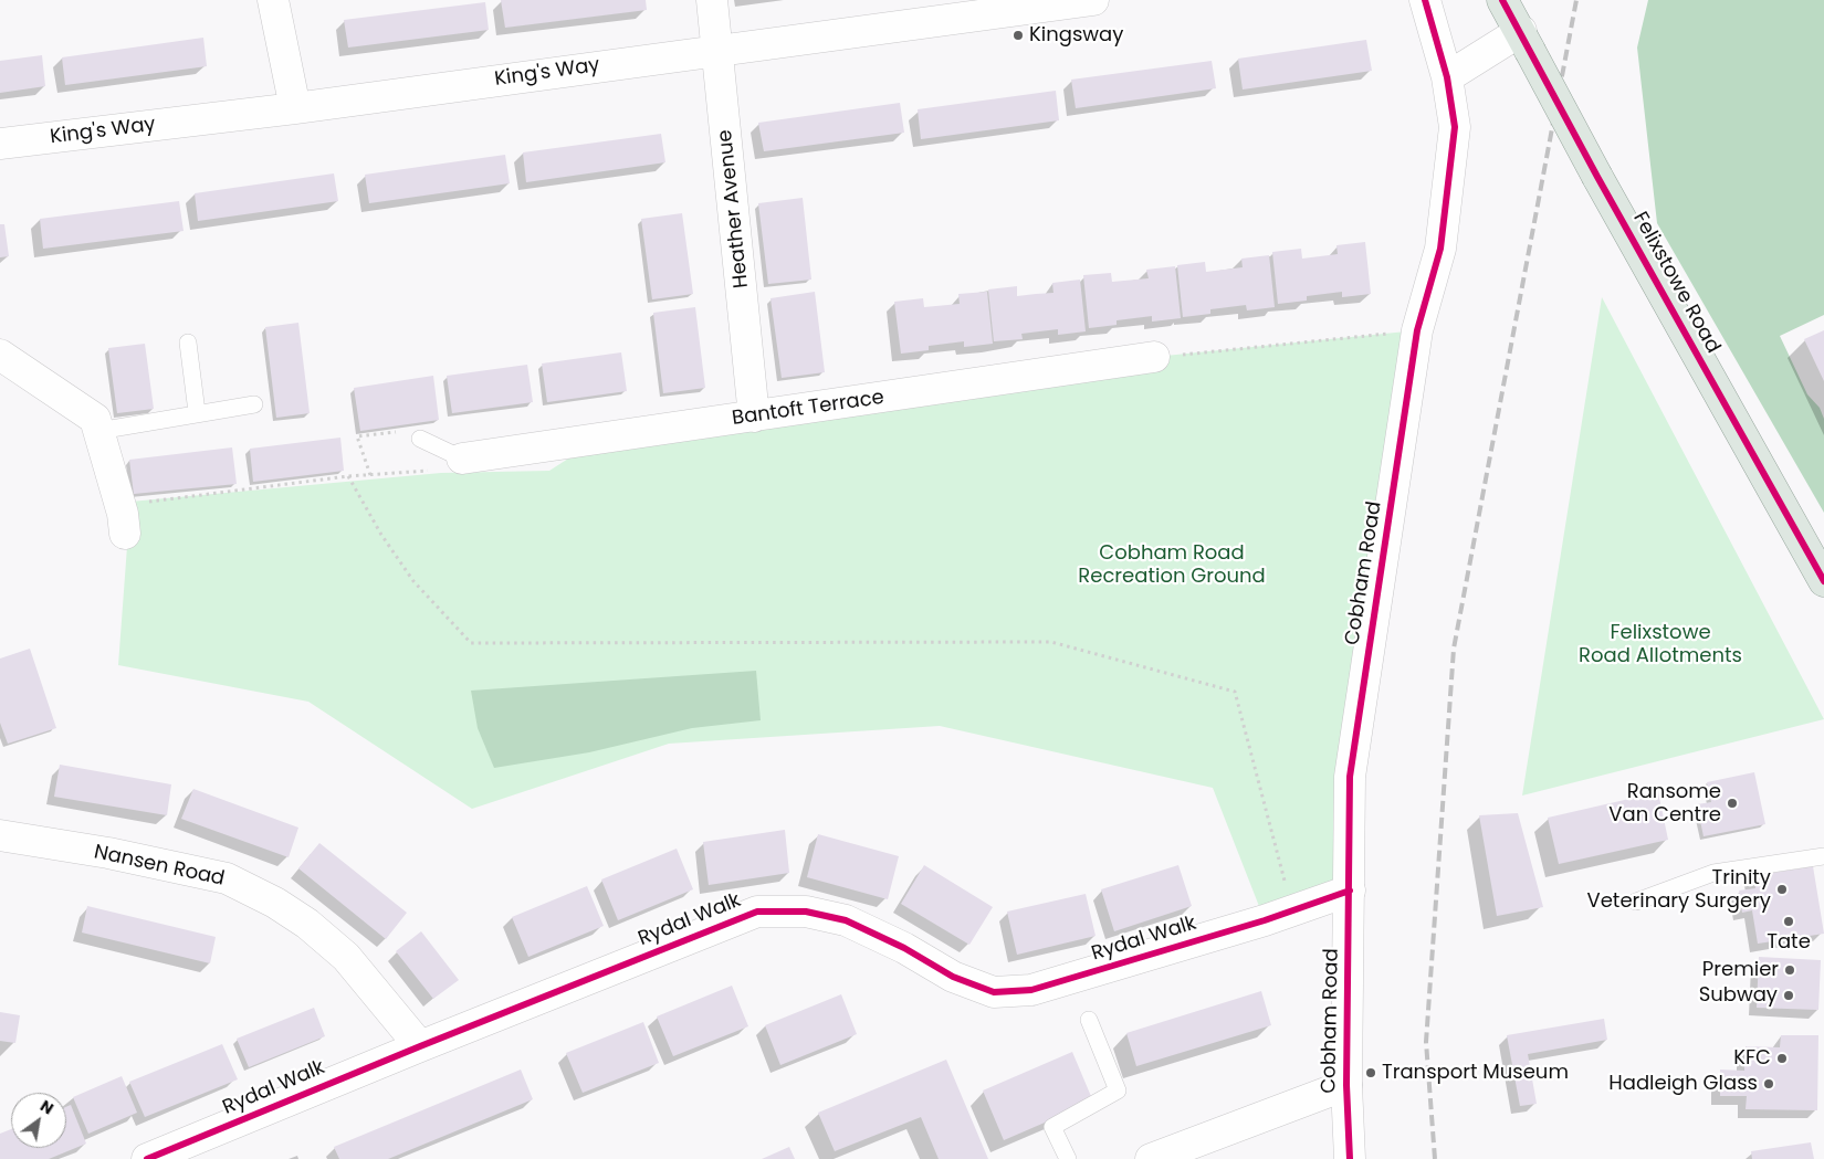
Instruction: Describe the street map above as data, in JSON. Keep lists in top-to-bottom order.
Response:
{
  "streets": {
    "main road": ["Felixstowe Road"],
    "street": [
      "King's Way",
      "Heather Avenue",
      "Bantoft Terrace",
      "Cobham Road",
      "Nansen Road",
      "Rydal Walk"
    ]
  },
  "crossings": [
    ["King's Way", "Heather Avenue"],
    ["Heather Avenue", "Bantoft Terrace"],
    ["Cobham Road", "Rydal Walk"],
    ["Nansen Road", "Rydal Walk"]
  ],
  "parks": ["Cobham Road Recreation Ground", "Felixstowe Road Allotments"],
  "places": [
    "Kingsway",
    "Ransome Van Centre",
    "Trinity Veterinary Surgery",
    "Tate",
    "Premier",
    "Subway",
    "KFC",
    "Transport Museum",
    "Hadleigh Glass"
  ],
  "north": "top right"
}
